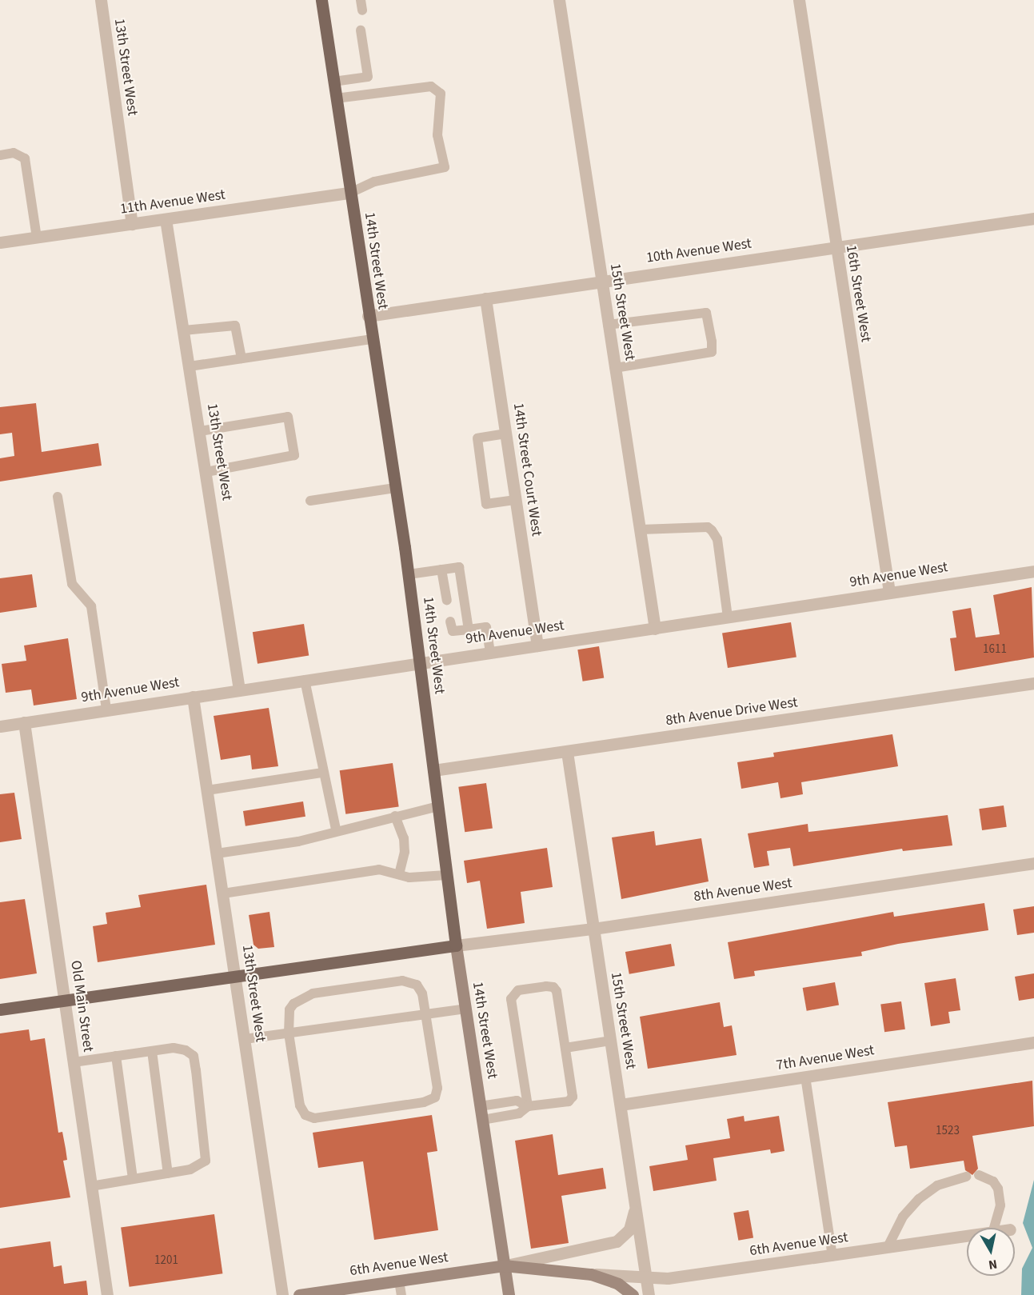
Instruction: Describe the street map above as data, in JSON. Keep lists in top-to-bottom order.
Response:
{
  "streets": {
    "main road": ["14th Street West", "6th Avenue West"],
    "street": [
      "13th Street West",
      "11th Avenue West",
      "10th Avenue West",
      "16th Street West",
      "15th Street West",
      "14th Street Court West",
      "9th Avenue West",
      "8th Avenue Drive West",
      "8th Avenue West",
      "Old Main Street",
      "7th Avenue West"
    ]
  },
  "crossings": [
    ["13th Street West", "11th Avenue West"],
    ["13th Street West", "9th Avenue West"],
    ["11th Avenue West", "14th Street West"],
    ["10th Avenue West", "14th Street West"],
    ["10th Avenue West", "16th Street West"],
    ["10th Avenue West", "15th Street West"],
    ["10th Avenue West", "14th Street Court West"],
    ["14th Street West", "9th Avenue West"],
    ["14th Street West", "8th Avenue Drive West"],
    ["14th Street West", "8th Avenue West"],
    ["14th Street West", "6th Avenue West"],
    ["16th Street West", "9th Avenue West"],
    ["15th Street West", "9th Avenue West"],
    ["15th Street West", "8th Avenue Drive West"],
    ["15th Street West", "8th Avenue West"],
    ["15th Street West", "7th Avenue West"],
    ["15th Street West", "6th Avenue West"],
    ["14th Street Court West", "9th Avenue West"],
    ["9th Avenue West", "Old Main Street"]
  ],
  "house_numbers": ["1611", "1523", "1201"],
  "north": "bottom"
}
